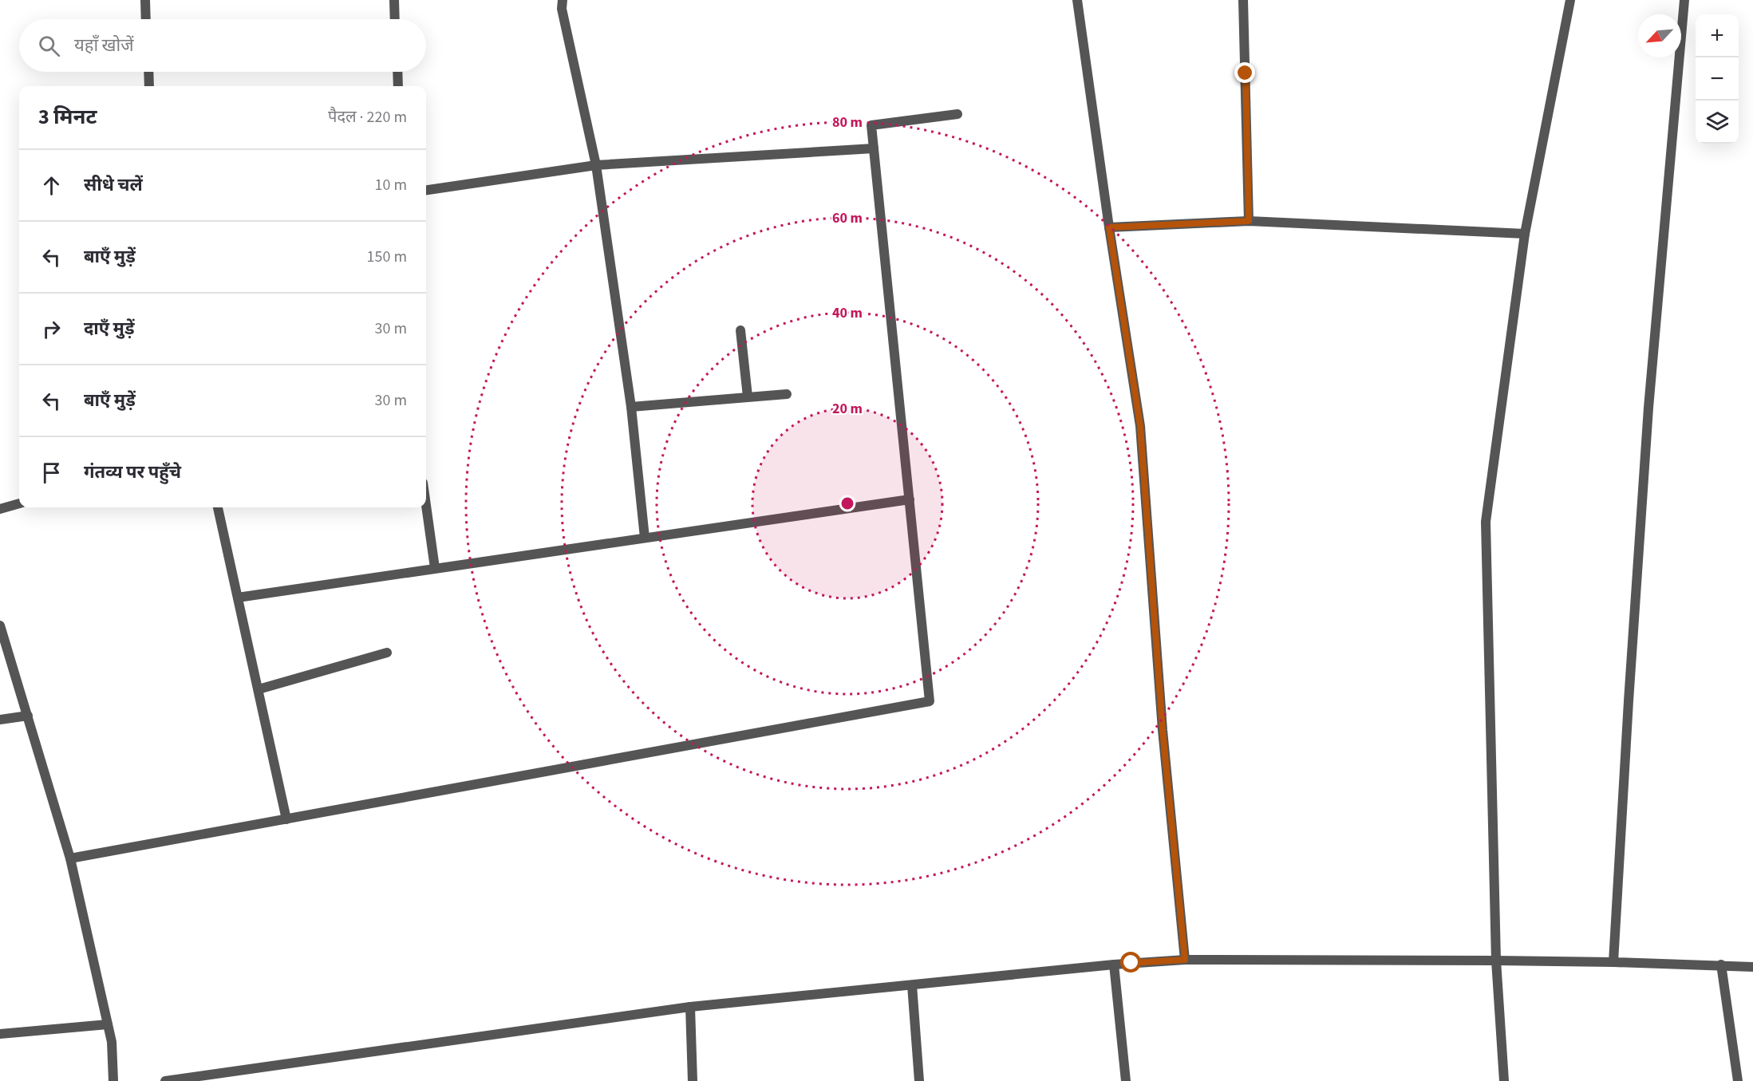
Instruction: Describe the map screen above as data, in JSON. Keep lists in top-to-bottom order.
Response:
{
  "north": "bottom left",
  "page": {
    "map_buttons": ["+", "−"],
    "search": "यहाँ खोजें",
    "heading": ["3 मिनट", "पैदल · 220 m"],
    "list": [
      ["सीधे चलें", "10 m"],
      ["बाएँ मुड़ें", "150 m"],
      ["दाएँ मुड़ें", "30 m"],
      ["बाएँ मुड़ें", "30 m"],
      "गंतव्य पर पहुँचे"
    ]
  },
  "rings": [
    "80 m",
    "60 m",
    "40 m",
    "20 m"
  ]
}
